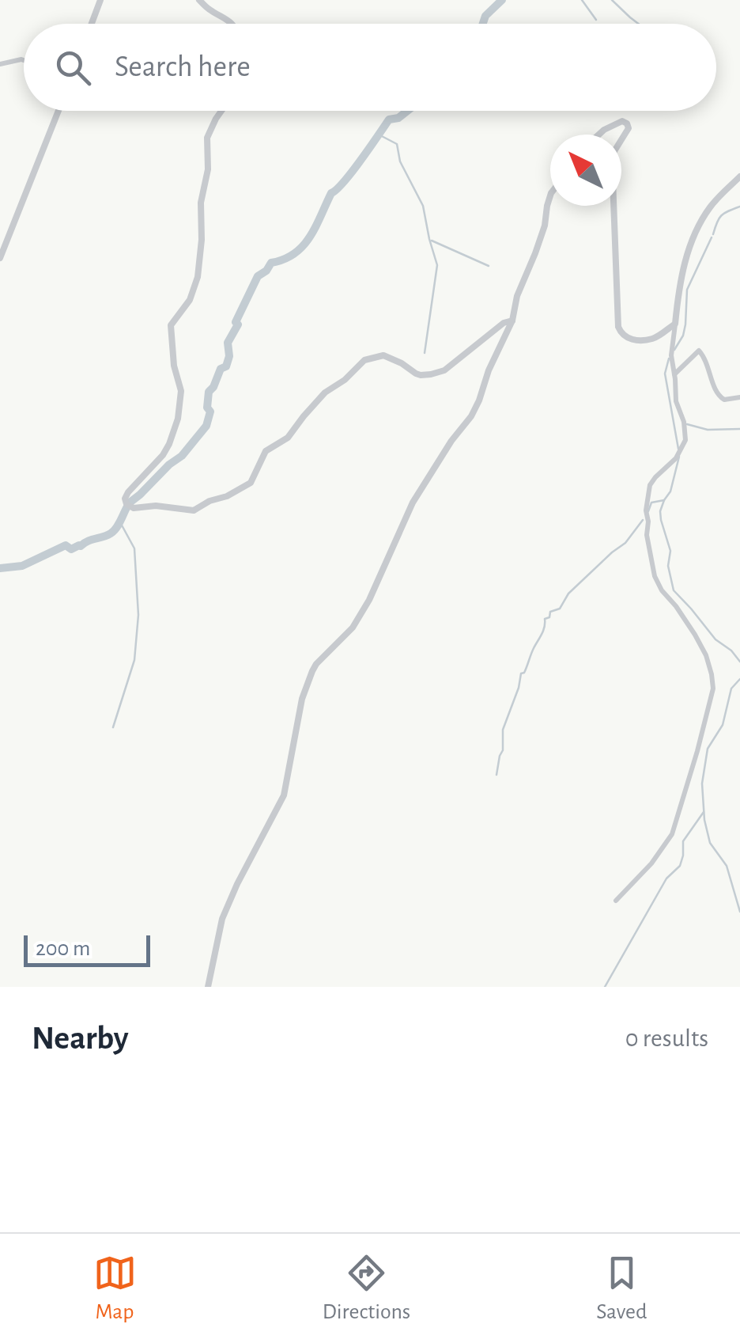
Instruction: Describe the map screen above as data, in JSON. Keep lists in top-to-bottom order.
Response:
{
  "scale_bar": "200 m",
  "north": "top left",
  "page": {
    "search": "Search here",
    "scale": "200 m",
    "heading": ["Nearby", "0 results"],
    "nav": ["Map", "Directions", "Saved"]
  }
}
